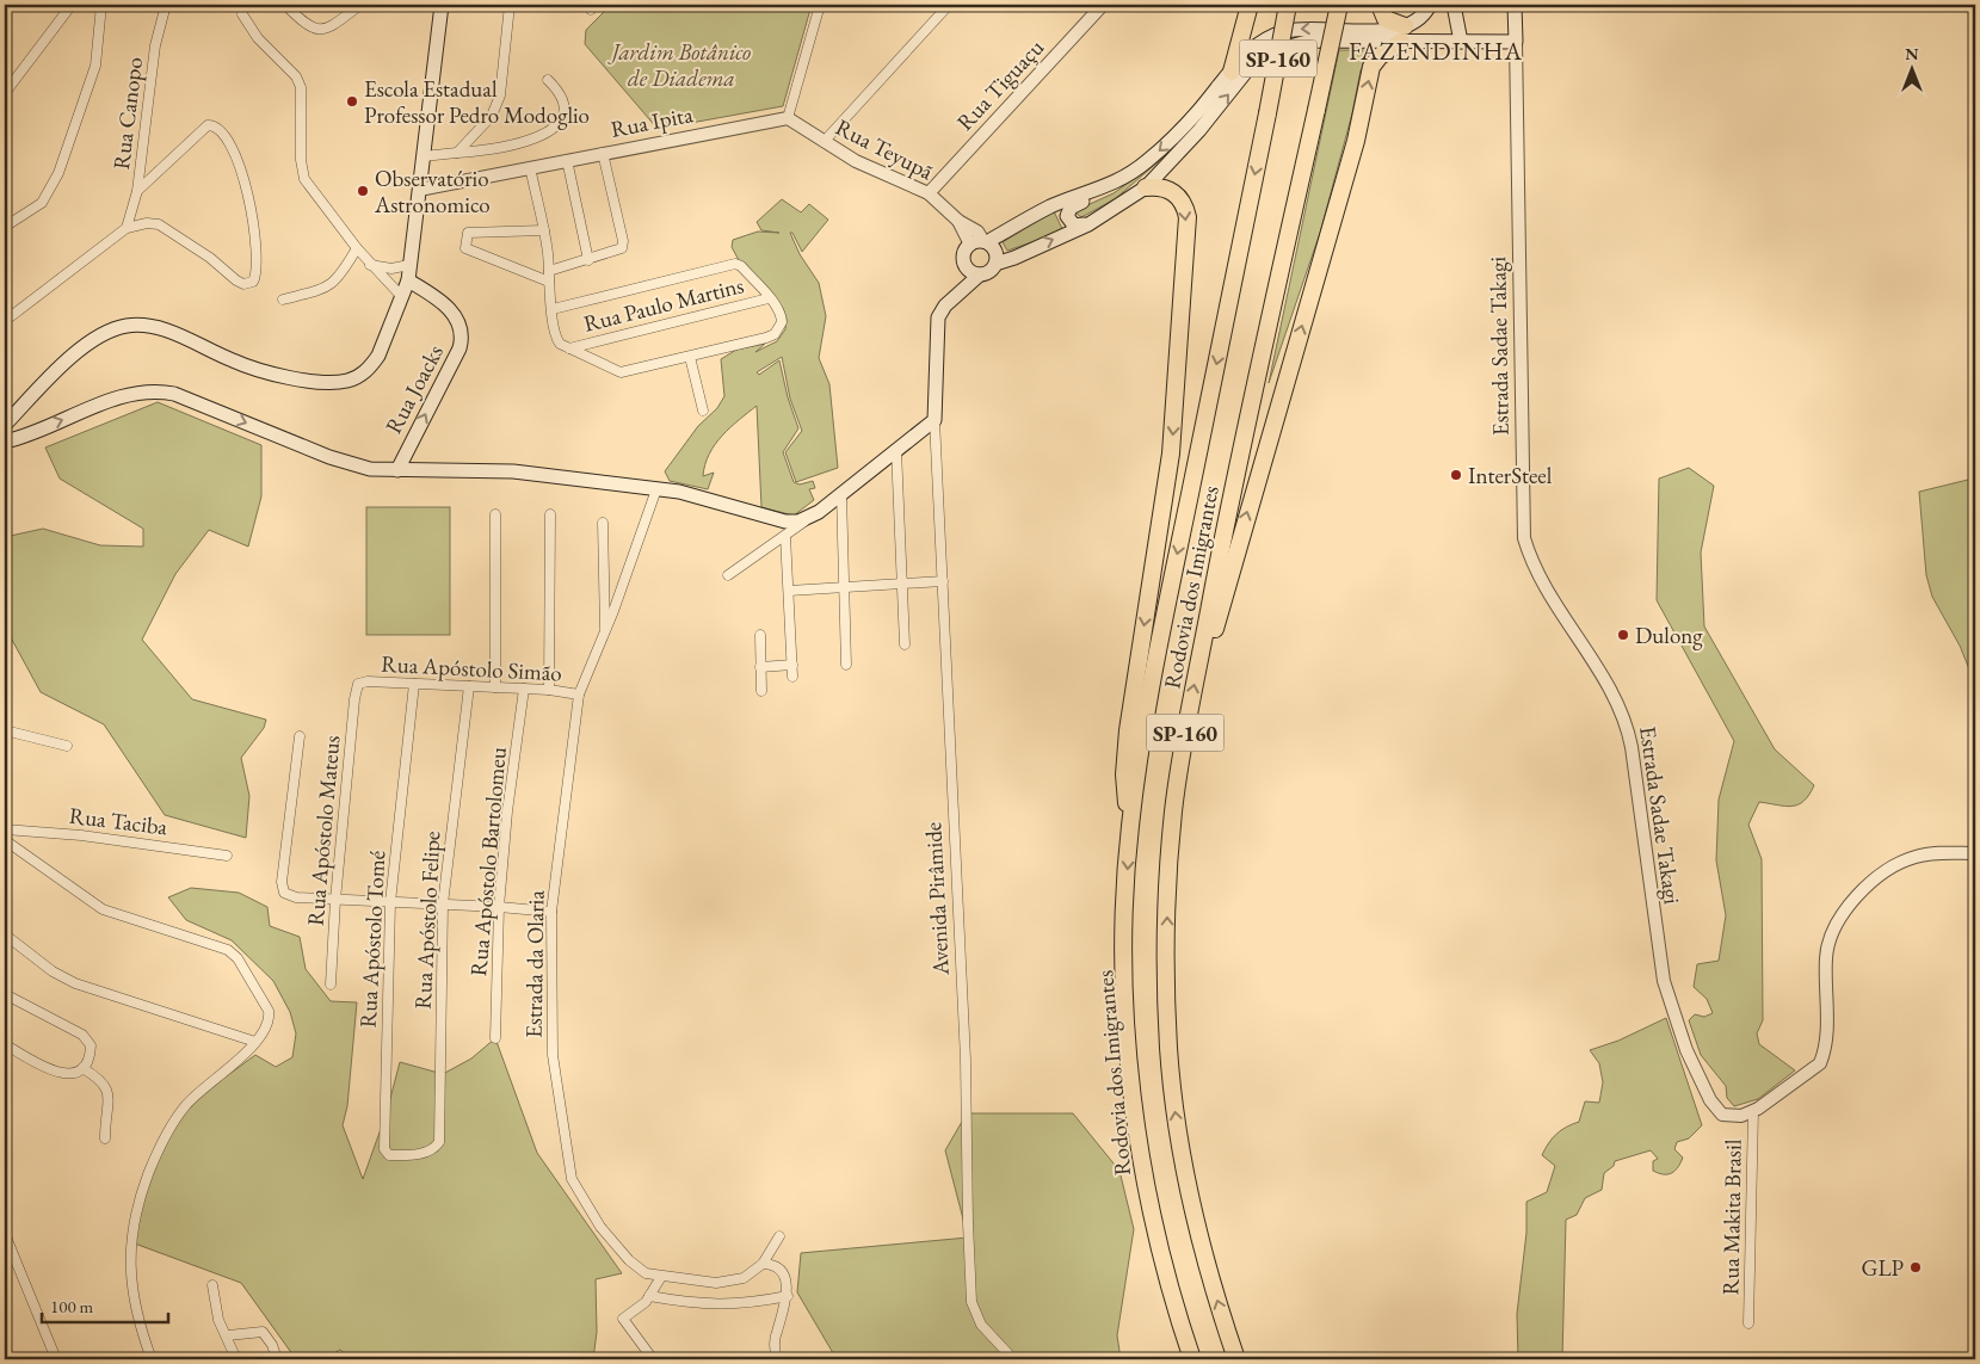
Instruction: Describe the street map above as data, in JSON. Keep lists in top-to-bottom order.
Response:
{
  "streets": {
    "highway": ["SP-160", "Rodovia dos Imigrantes"],
    "main road": ["Estrada Sadae Takagi", "Rua Joacks"],
    "street": [
      "Rua Tiguaçu",
      "Rua Canopo",
      "Rua Ipita",
      "Rua Teyupã",
      "Rua Paulo Martins",
      "Rua Apóstolo Simão",
      "Rua Taciba",
      "Rua Apóstolo Mateus",
      "Rua Apóstolo Bartolomeu",
      "Avenida Pirâmide",
      "Rua Apóstolo Felipe",
      "Rua Apóstolo Tomé",
      "Estrada da Olaria",
      "Rua Makita Brasil"
    ]
  },
  "crossings": [
    ["Rua Tiguaçu", "Rua Teyupã"],
    ["Rua Ipita", "Rua Teyupã"],
    ["Estrada Sadae Takagi", "Rua Makita Brasil"],
    ["Rua Apóstolo Simão", "Rua Apóstolo Mateus"],
    ["Rua Apóstolo Simão", "Rua Apóstolo Bartolomeu"],
    ["Rua Apóstolo Simão", "Rua Apóstolo Felipe"],
    ["Rua Apóstolo Simão", "Rua Apóstolo Tomé"],
    ["Rua Apóstolo Simão", "Estrada da Olaria"],
    ["Rua Apóstolo Felipe", "Rua Apóstolo Tomé"]
  ],
  "one_way": ["Rua Joacks"],
  "districts": ["FAZENDINHA"],
  "parks": ["Jardim Botânico de Diadema"],
  "places": [
    "Escola Estadual Professor Pedro Modoglio",
    "Observatório Astronomico",
    "InterSteel",
    "Dulong",
    "GLP"
  ],
  "scale_bar": "100 m",
  "north": "top"
}
